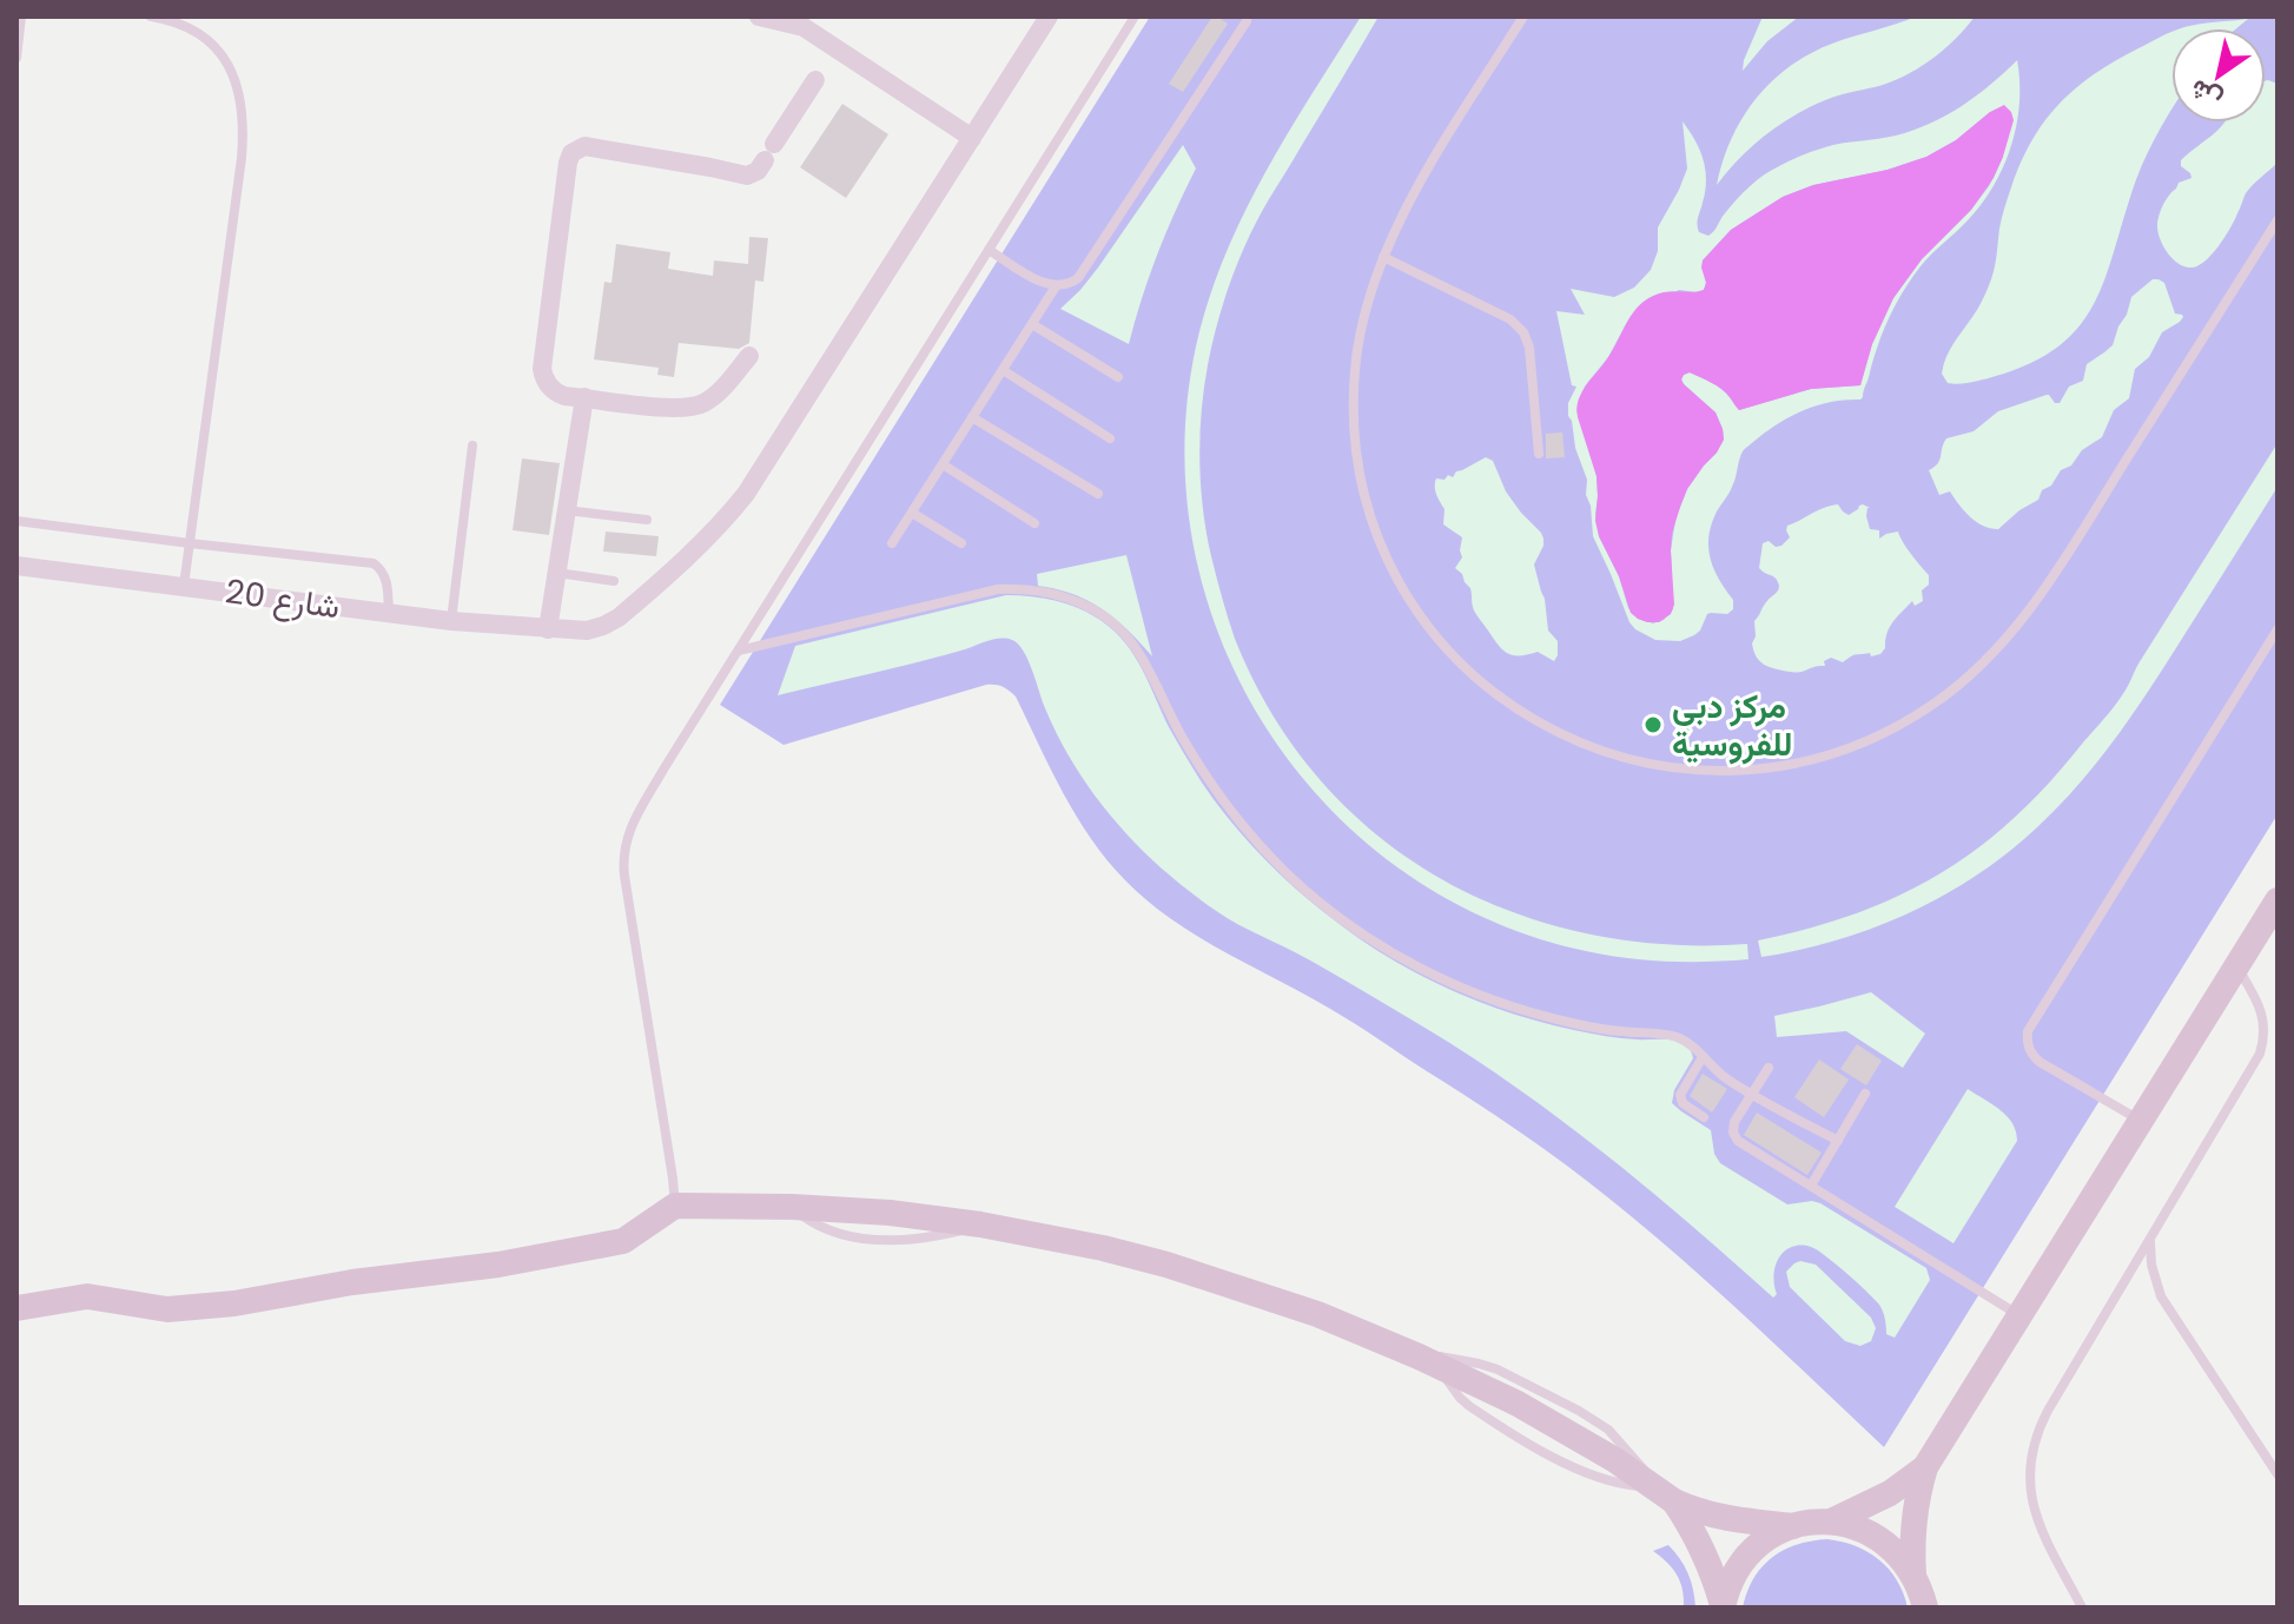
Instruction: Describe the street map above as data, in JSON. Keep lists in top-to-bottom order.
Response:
{
  "streets": {
    "street": ["شارع 20"]
  },
  "places": ["مركز دبي للفروسية"],
  "north": "bottom left"
}
